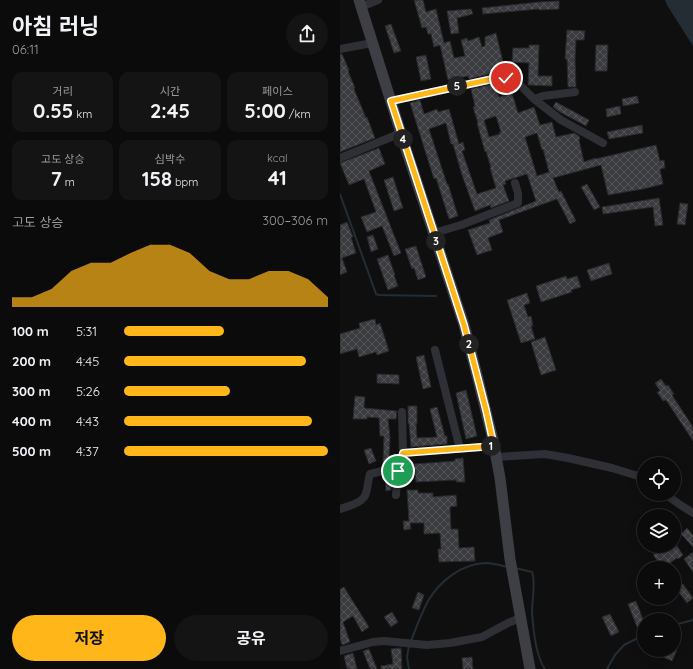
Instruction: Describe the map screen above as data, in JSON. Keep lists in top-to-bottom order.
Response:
{
  "page": {
    "heading": ["아침 러닝", "06:11"],
    "stats": [
      ["거리", "0.55 km"],
      ["시간", "2:45"],
      ["페이스", "5:00 /km"],
      ["고도 상승", "7 m"],
      ["심박수", "158 bpm"],
      ["kcal", "41"]
    ],
    "pins": [
      "5",
      "4",
      "3",
      "2",
      "1"
    ],
    "chart": ["고도 상승", "300–306 m"],
    "list": [
      {
        "name": "100 m",
        "note": "5:31"
      },
      {
        "name": "200 m",
        "note": "4:45"
      },
      {
        "name": "300 m",
        "note": "5:26"
      },
      {
        "name": "400 m",
        "note": "4:43"
      },
      {
        "name": "500 m",
        "note": "4:37"
      }
    ],
    "map_buttons": ["+", "−"],
    "buttons": ["저장", "공유"]
  }
}
